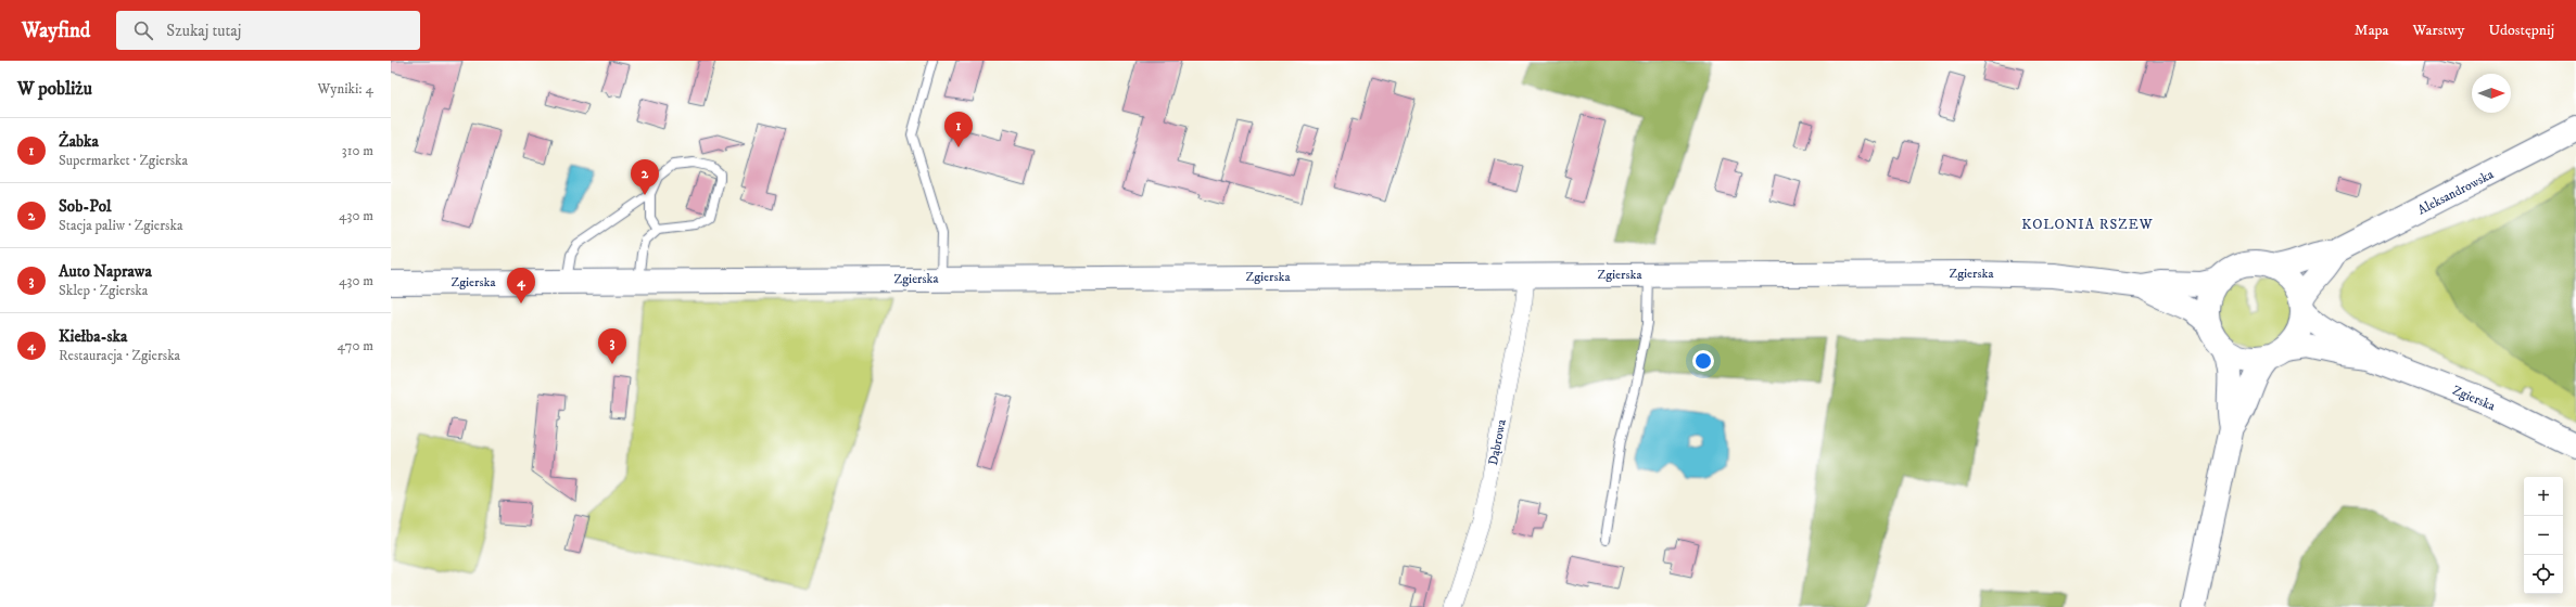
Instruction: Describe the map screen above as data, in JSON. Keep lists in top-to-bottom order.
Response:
{
  "streets": {
    "main road": ["Aleksandrowska", "Zgierska"],
    "street": ["Dąbrowa"]
  },
  "crossings": [
    ["Aleksandrowska", "Zgierska"],
    ["Zgierska", "Dąbrowa"]
  ],
  "districts": ["KOLONIA RSZEW"],
  "north": "right",
  "page": {
    "header": "Wayfind",
    "search": "Szukaj tutaj",
    "nav": ["Mapa", "Warstwy", "Udostępnij"],
    "heading": ["W pobliżu", "Wyniki: 4"],
    "pins": [
      "1",
      "2",
      "4",
      "3"
    ],
    "list": [
      {
        "mark": "1",
        "name": "Żabka",
        "note": "Supermarket · Zgierska",
        "value": "310 m"
      },
      {
        "mark": "2",
        "name": "Sob-Pol",
        "note": "Stacja paliw · Zgierska",
        "value": "430 m"
      },
      {
        "mark": "3",
        "name": "Auto Naprawa",
        "note": "Sklep · Zgierska",
        "value": "430 m"
      },
      {
        "mark": "4",
        "name": "Kiełba-ska",
        "note": "Restauracja · Zgierska",
        "value": "470 m"
      }
    ],
    "map_buttons": ["+", "−"]
  }
}
